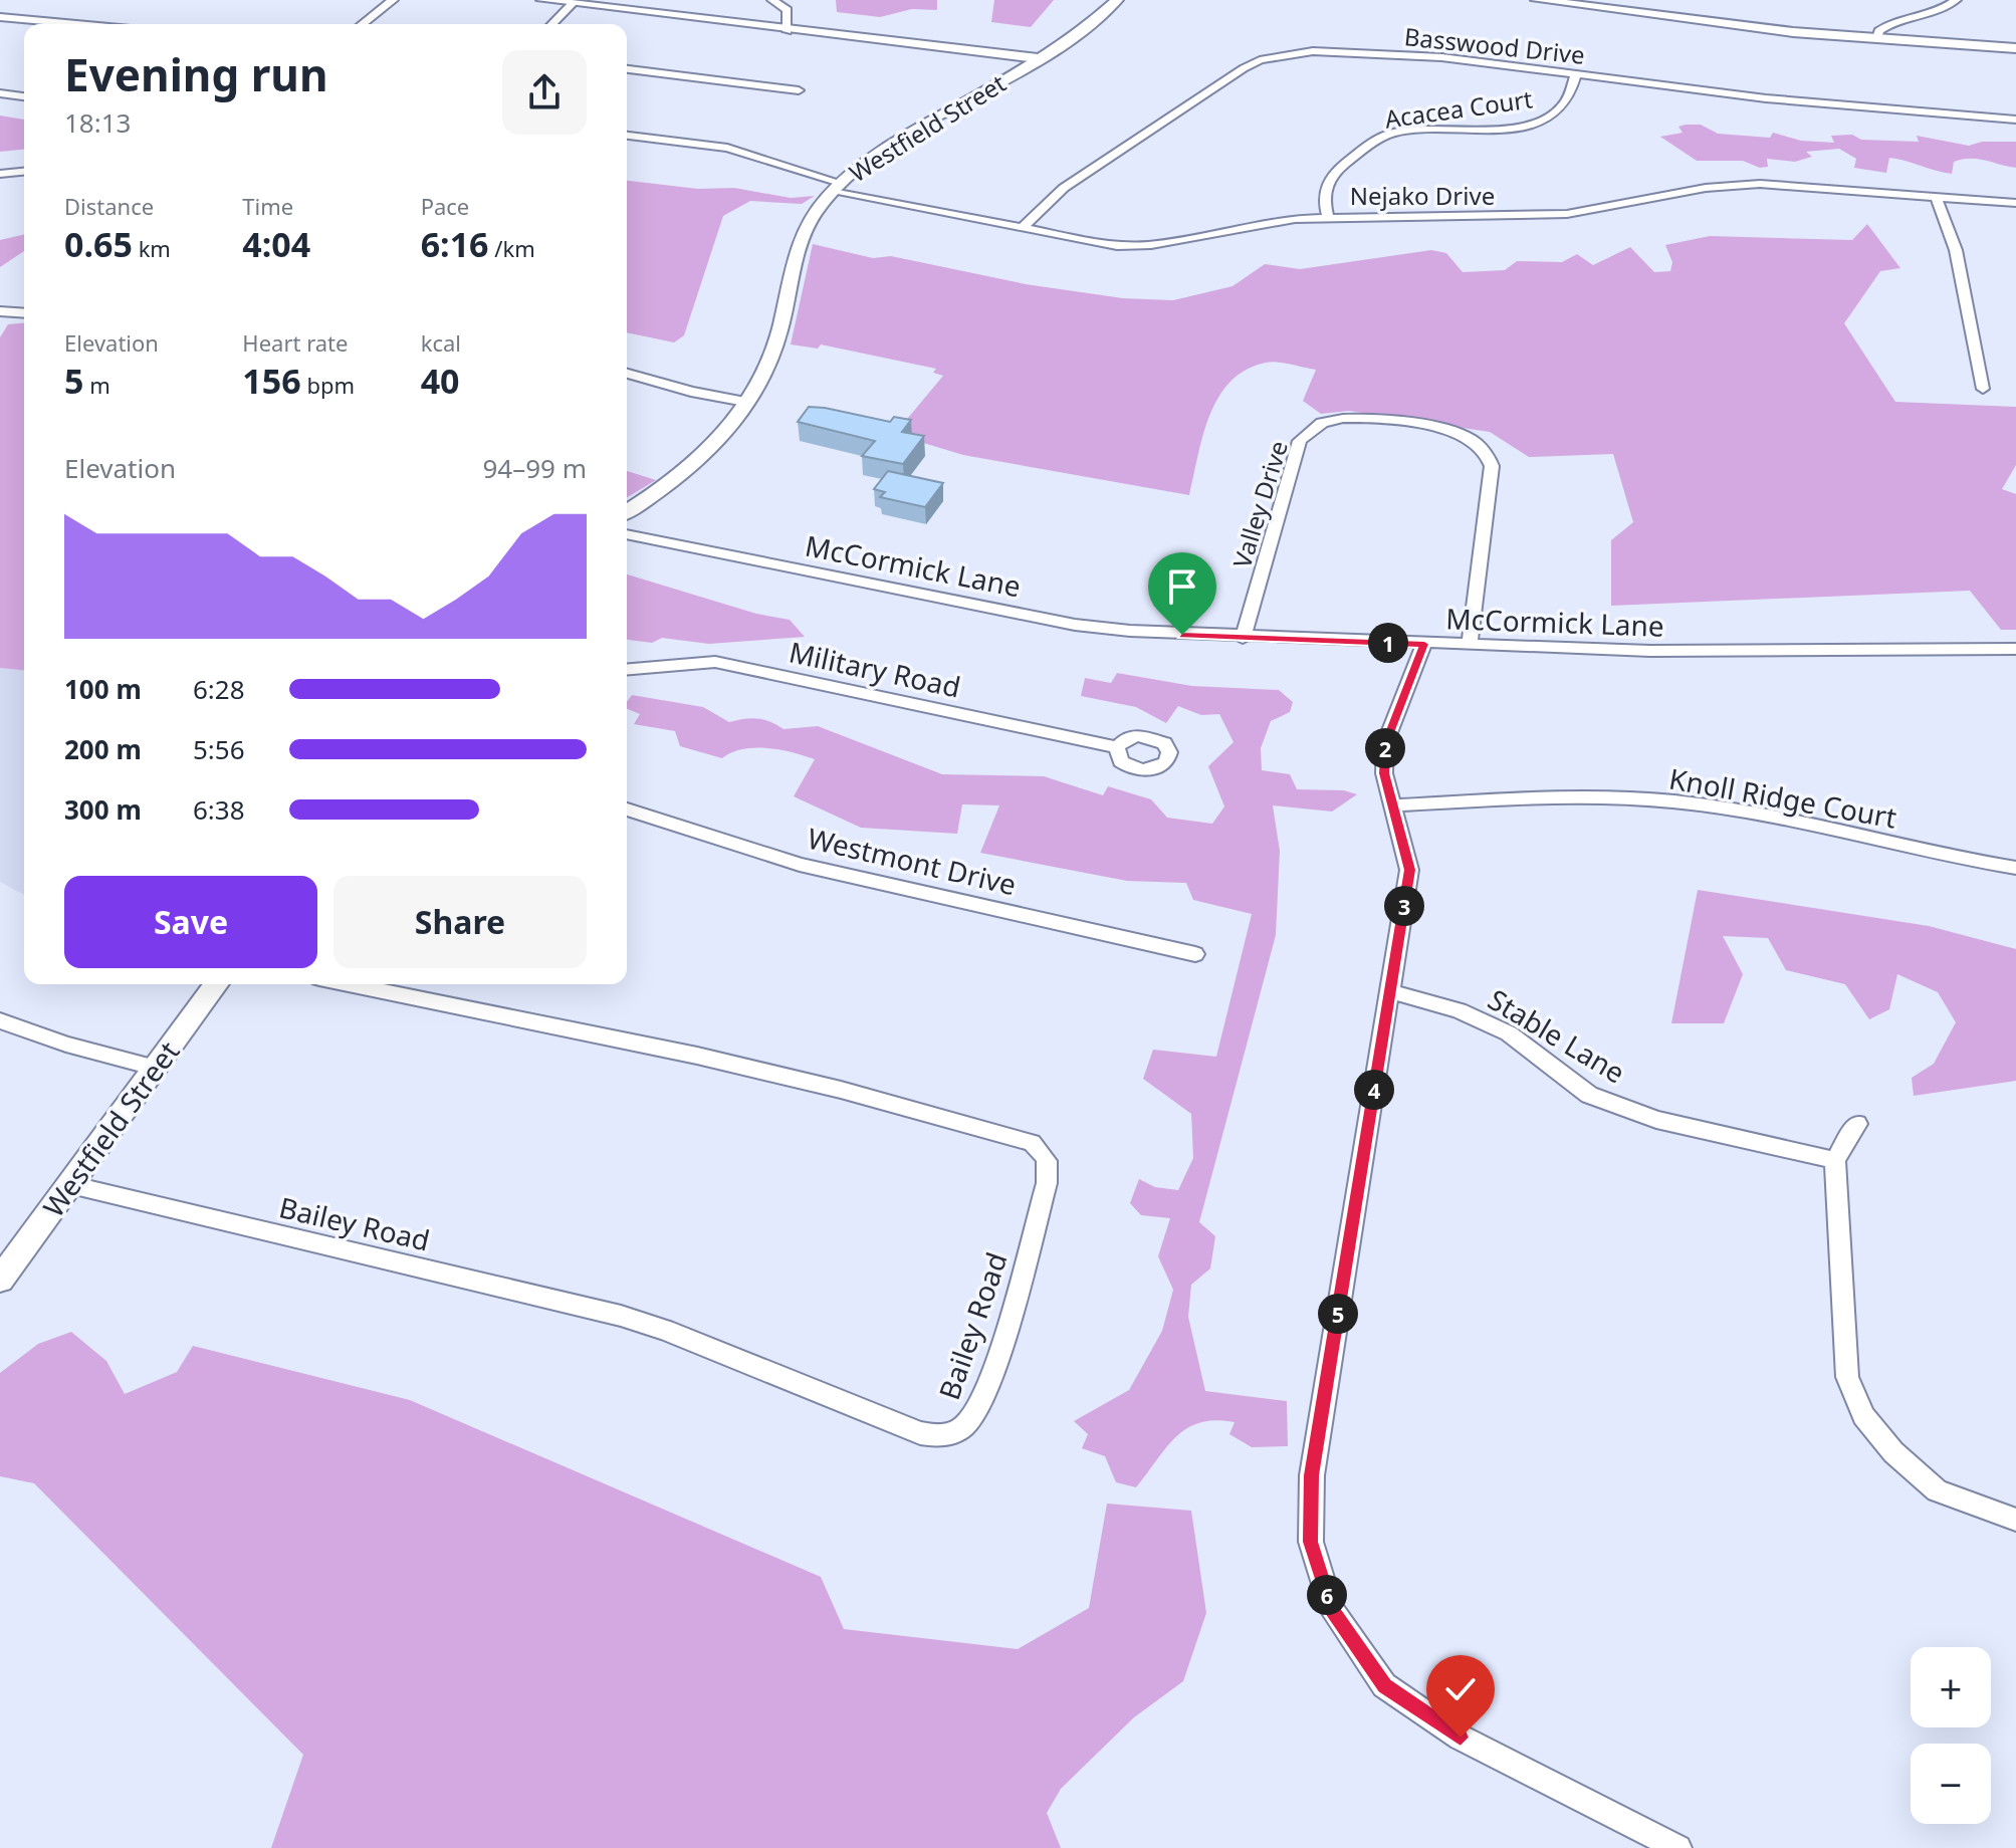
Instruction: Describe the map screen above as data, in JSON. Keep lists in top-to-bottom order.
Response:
{
  "streets": {
    "main road": ["Westfield Street"],
    "street": [
      "Basswood Drive",
      "Acacea Court",
      "Nejako Drive",
      "Valley Drive",
      "McCormick Lane",
      "Military Road",
      "Knoll Ridge Court",
      "Westmont Drive",
      "Stable Lane",
      "Bailey Road"
    ]
  },
  "crossings": [
    ["Basswood Drive", "Acacea Court"],
    ["Basswood Drive", "Nejako Drive"],
    ["Acacea Court", "Nejako Drive"],
    ["Westfield Street", "Nejako Drive"],
    ["Westfield Street", "Bailey Road"],
    ["Valley Drive", "McCormick Lane"]
  ],
  "page": {
    "heading": ["Evening run", "18:13"],
    "stats": [
      ["Distance", "0.65 km"],
      ["Time", "4:04"],
      ["Pace", "6:16 /km"],
      ["Elevation", "5 m"],
      ["Heart rate", "156 bpm"],
      ["kcal", "40"]
    ],
    "chart": ["Elevation", "94–99 m"],
    "pins": [
      "1",
      "2",
      "3",
      "4",
      "5",
      "6"
    ],
    "list": [
      {
        "name": "100 m",
        "note": "6:28"
      },
      {
        "name": "200 m",
        "note": "5:56"
      },
      {
        "name": "300 m",
        "note": "6:38"
      }
    ],
    "buttons": ["Save", "Share"],
    "map_buttons": ["+", "−"]
  }
}
